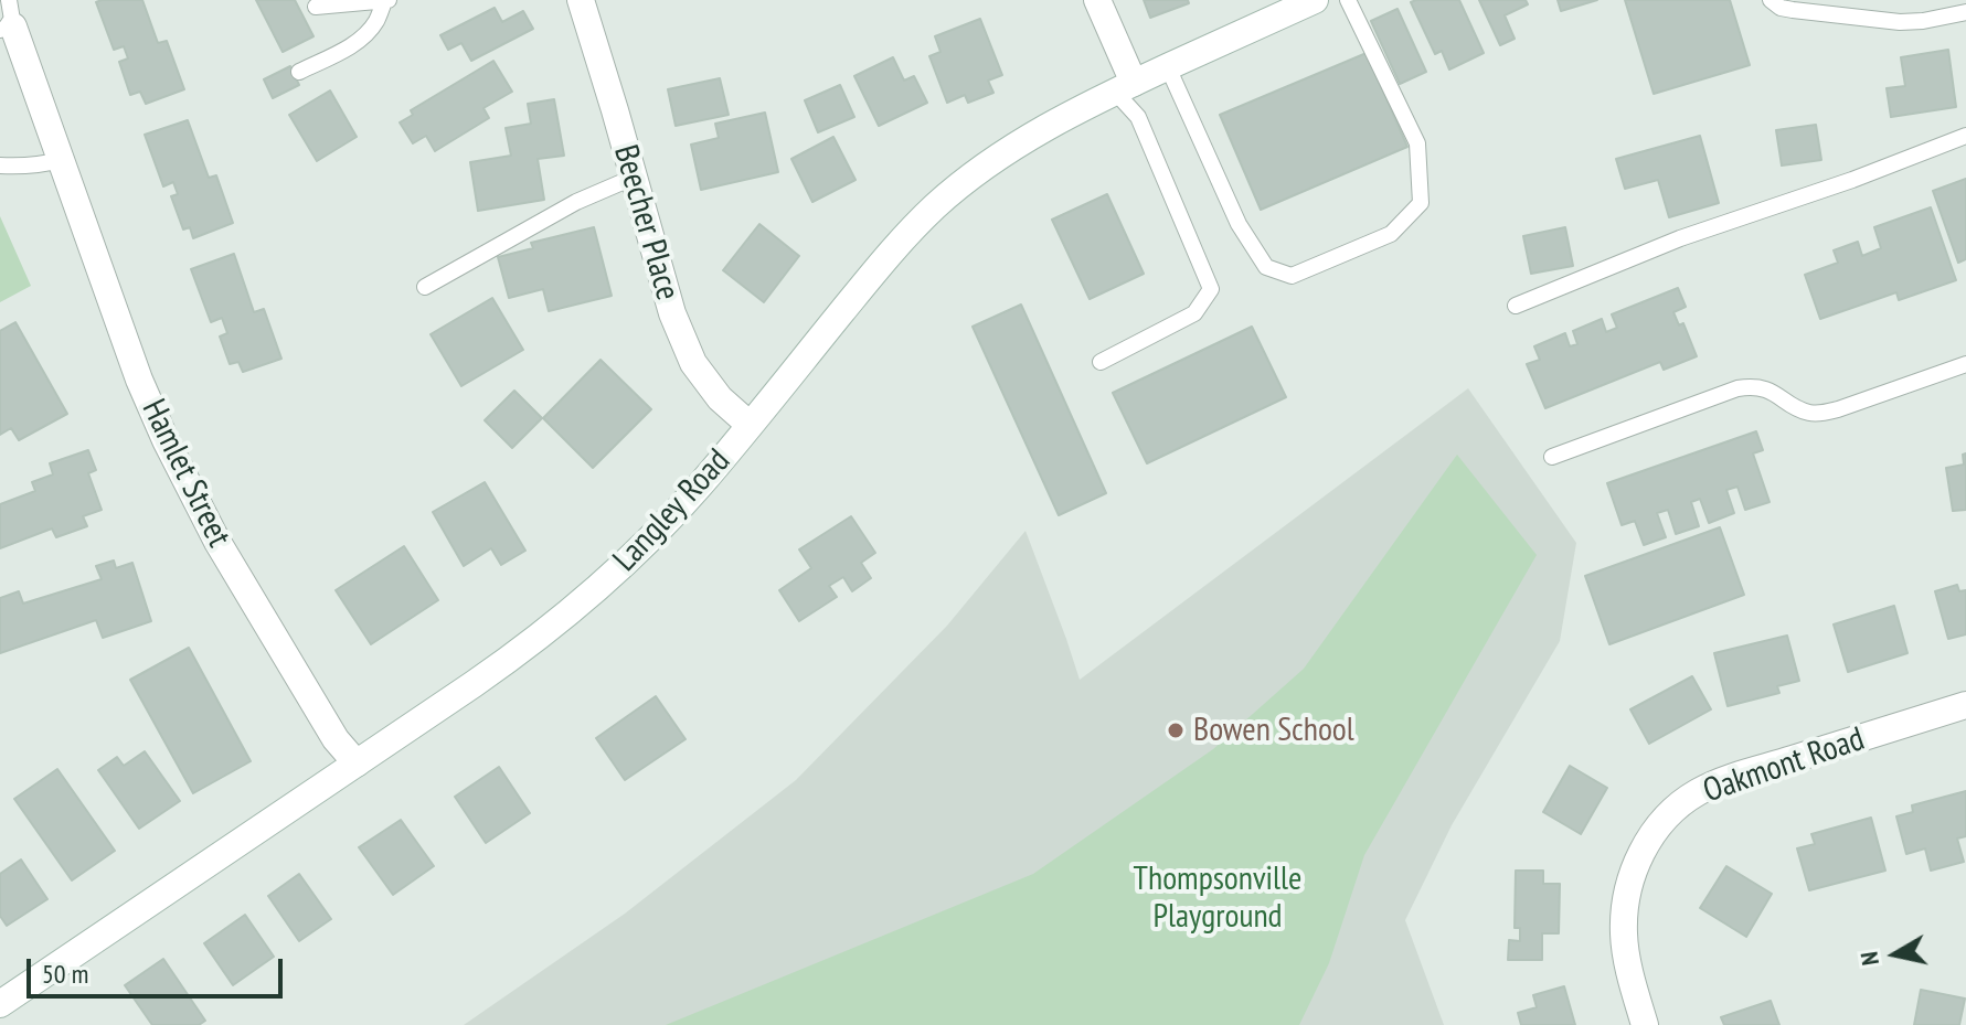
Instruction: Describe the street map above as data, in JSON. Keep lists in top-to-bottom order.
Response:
{
  "streets": {
    "street": [
      "Beecher Place",
      "Hamlet Street",
      "Langley Road",
      "Oakmont Road"
    ]
  },
  "crossings": [
    ["Beecher Place", "Langley Road"],
    ["Hamlet Street", "Langley Road"]
  ],
  "parks": ["Thompsonville Playground"],
  "places": ["Bowen School"],
  "scale_bar": "50 m",
  "north": "left"
}
